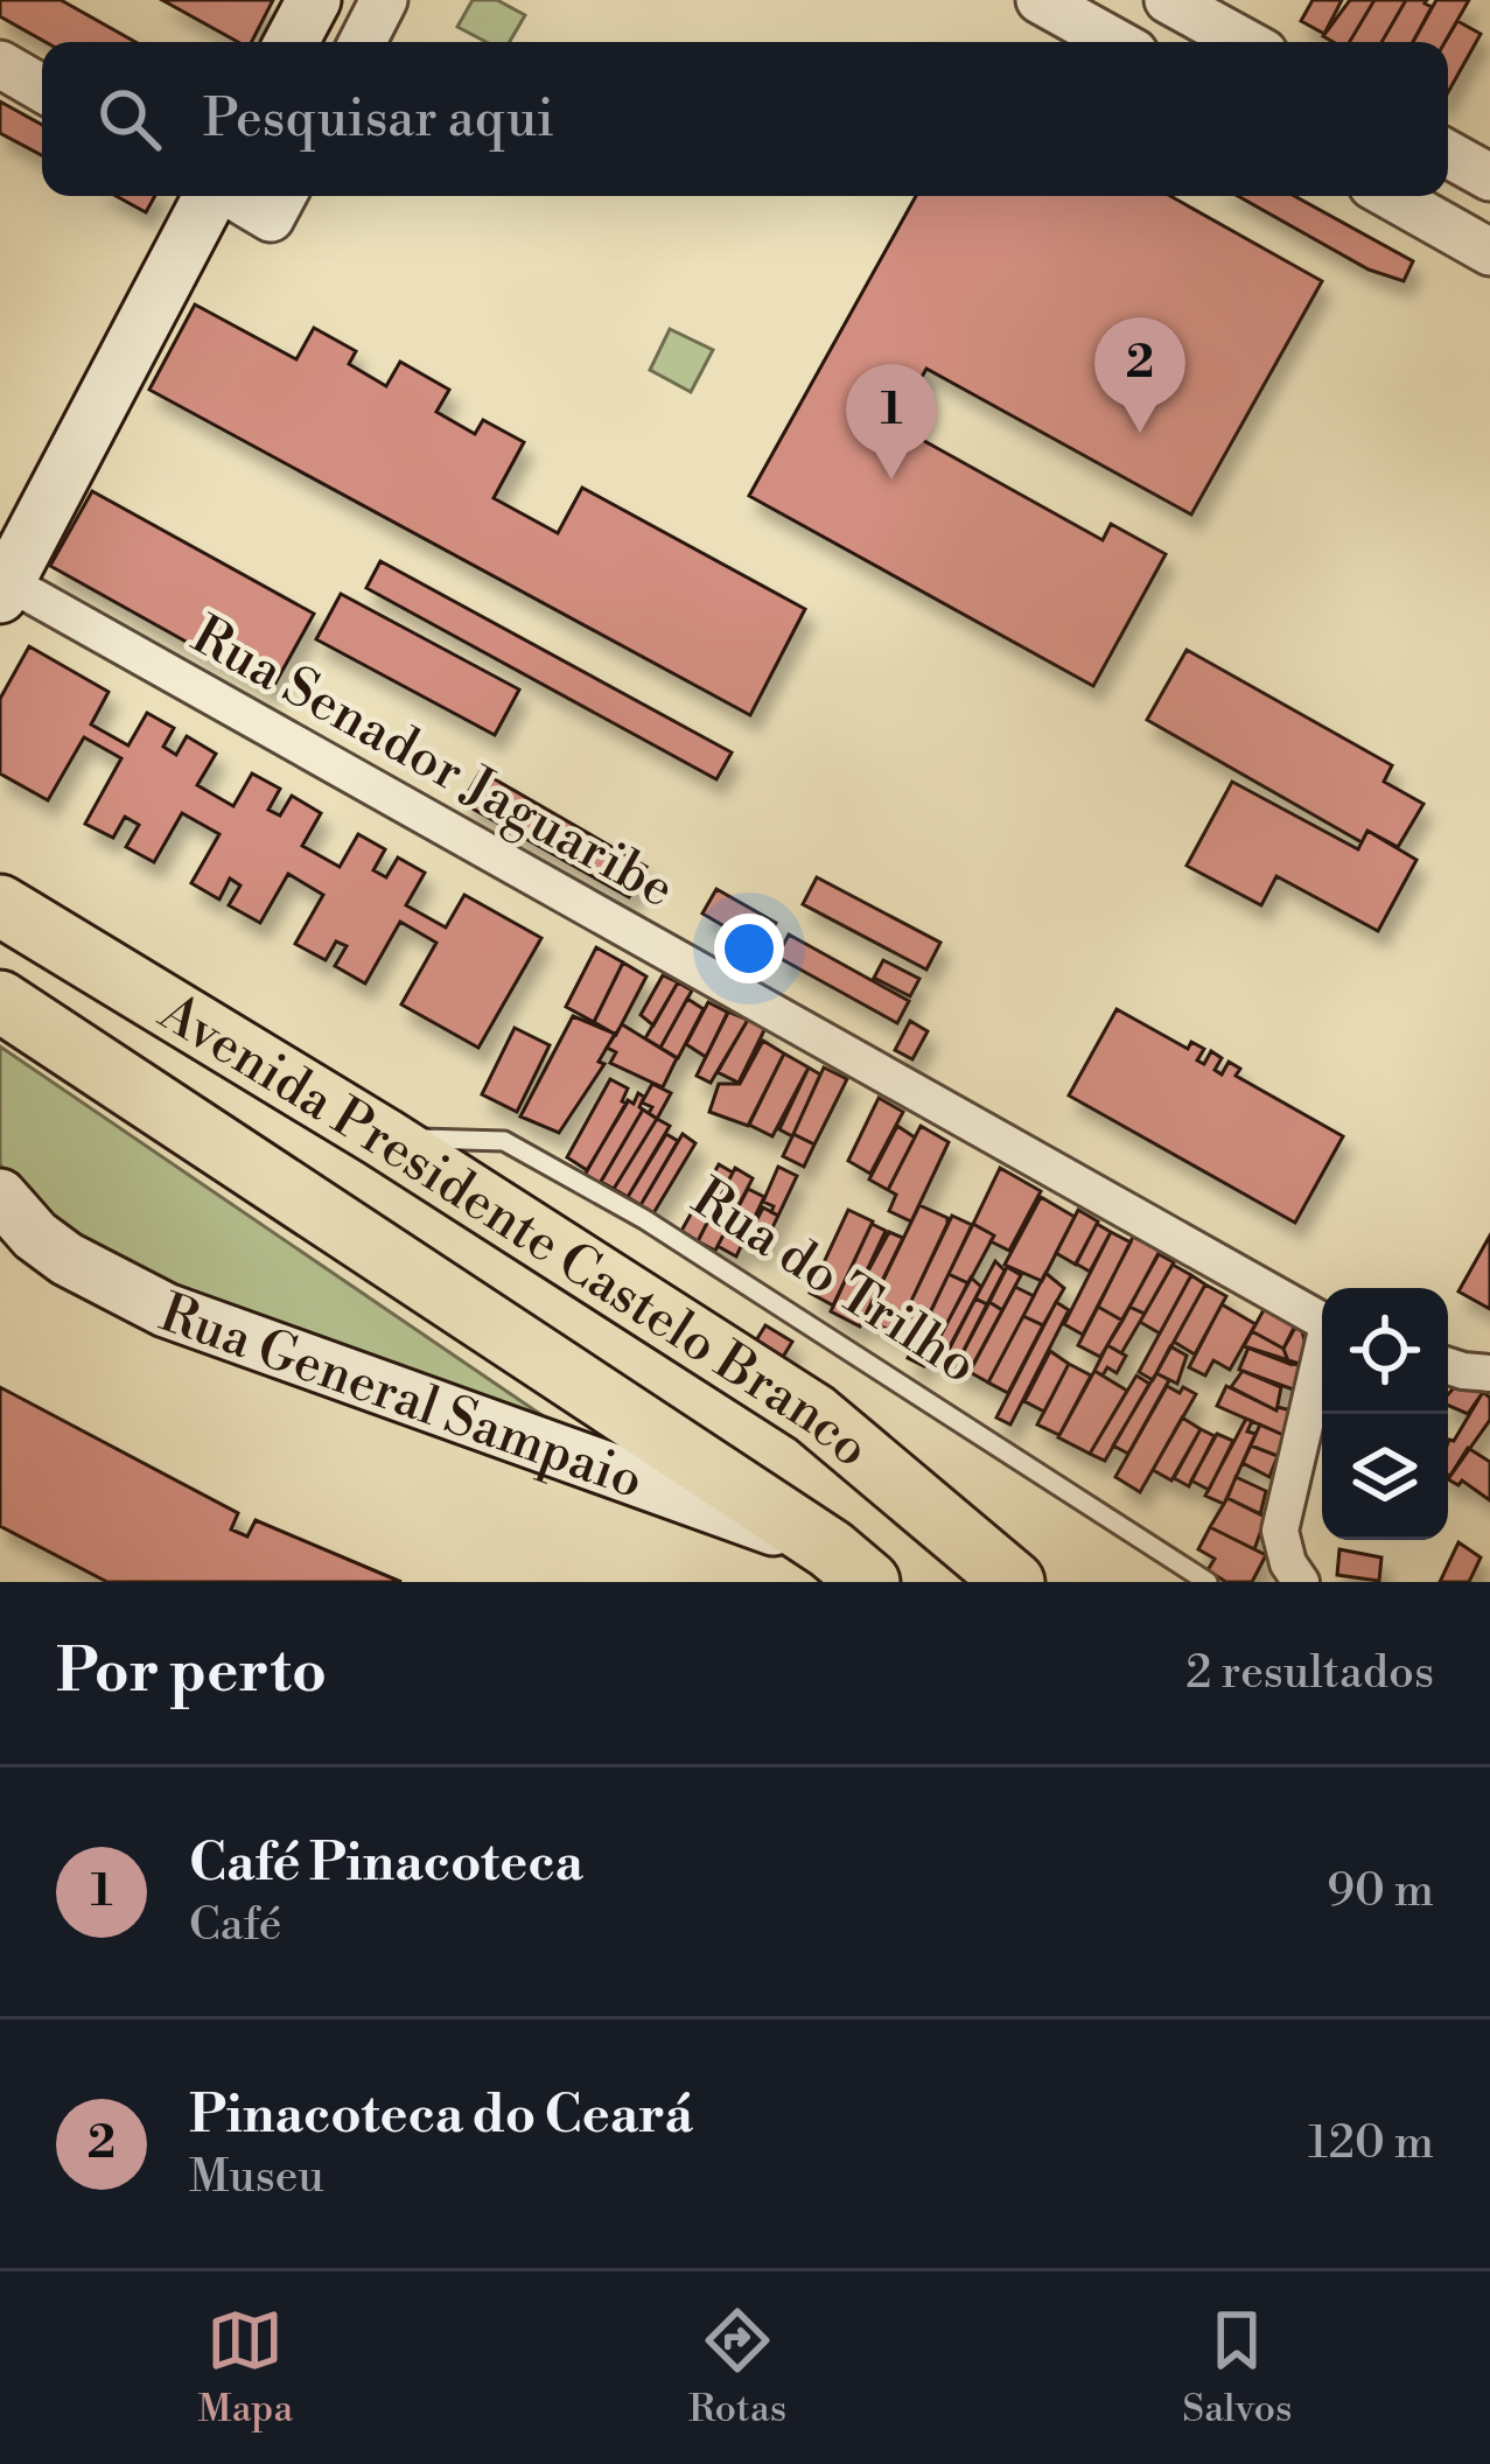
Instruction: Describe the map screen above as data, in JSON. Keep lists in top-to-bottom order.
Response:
{
  "streets": {
    "main road": ["Avenida Presidente Castelo Branco", "Rua General Sampaio"],
    "street": ["Rua Senador Jaguaribe"],
    "lane": ["Rua do Trilho"]
  },
  "crossings": [
    ["Avenida Presidente Castelo Branco", "Rua do Trilho"],
    ["Avenida Presidente Castelo Branco", "Rua General Sampaio"]
  ],
  "page": {
    "search": "Pesquisar aqui",
    "pins": ["2", "1"],
    "heading": ["Por perto", "2 resultados"],
    "list": [
      {
        "mark": "1",
        "name": "Café Pinacoteca",
        "note": "Café",
        "value": "90 m"
      },
      {
        "mark": "2",
        "name": "Pinacoteca do Ceará",
        "note": "Museu",
        "value": "120 m"
      }
    ],
    "nav": ["Mapa", "Rotas", "Salvos"]
  }
}
